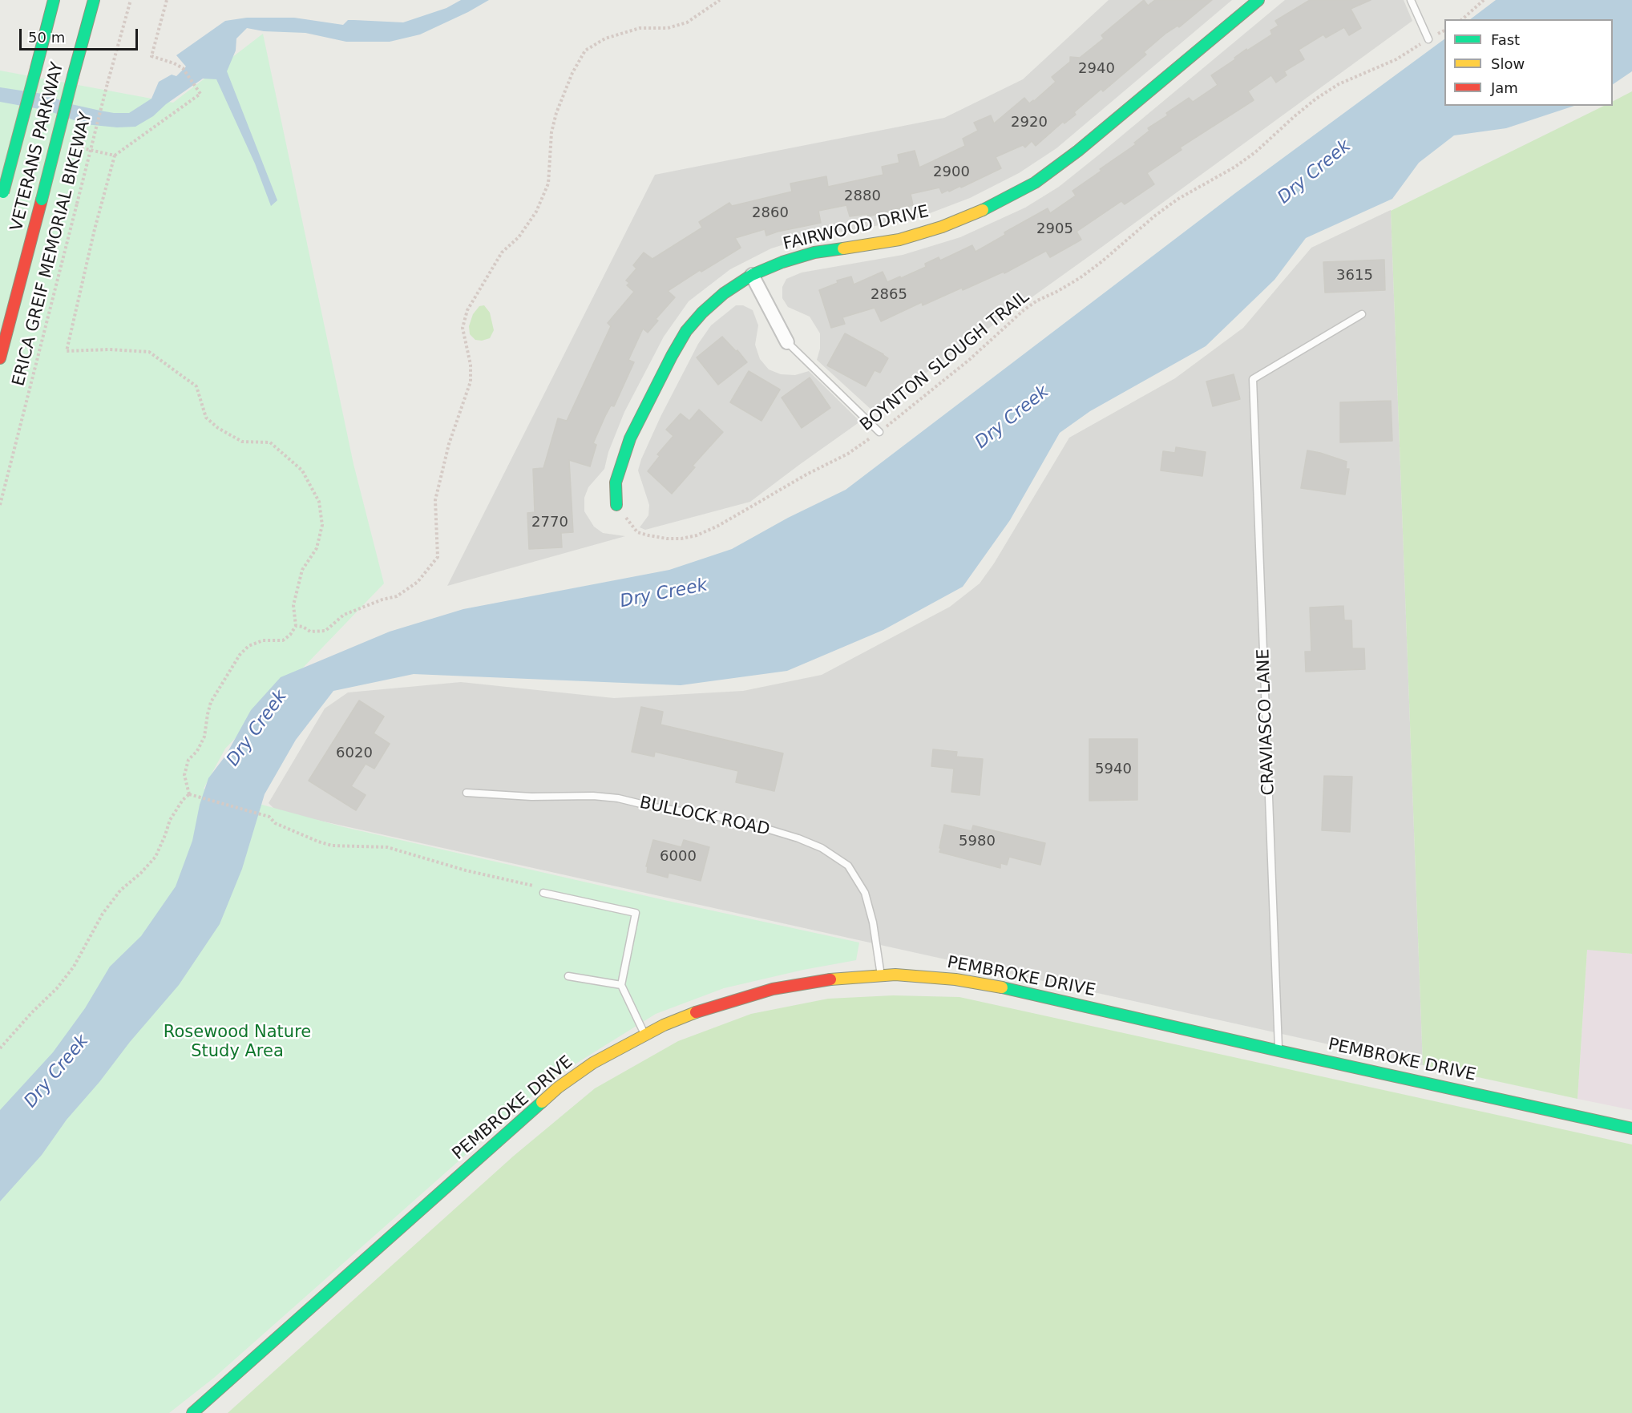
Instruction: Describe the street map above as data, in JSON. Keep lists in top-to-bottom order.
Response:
{
  "streets": {
    "street": ["VETERANS PARKWAY", "FAIRWOOD DRIVE", "PEMBROKE DRIVE"],
    "lane": ["CRAVIASCO LANE", "BULLOCK ROAD"],
    "path": ["ERICA GREIF MEMORIAL BIKEWAY", "BOYNTON SLOUGH TRAIL"]
  },
  "crossings": [
    ["FAIRWOOD DRIVE", "BOYNTON SLOUGH TRAIL"],
    ["CRAVIASCO LANE", "PEMBROKE DRIVE"],
    ["BULLOCK ROAD", "PEMBROKE DRIVE"]
  ],
  "water": ["Dry Creek"],
  "parks": ["Rosewood Nature Study Area"],
  "house_numbers": [
    "2940",
    "2920",
    "2900",
    "2880",
    "2860",
    "2905",
    "3615",
    "2865",
    "2770",
    "6020",
    "5940",
    "5980",
    "6000"
  ],
  "legend": ["Fast", "Slow", "Jam"],
  "scale_bar": "50 m"
}
